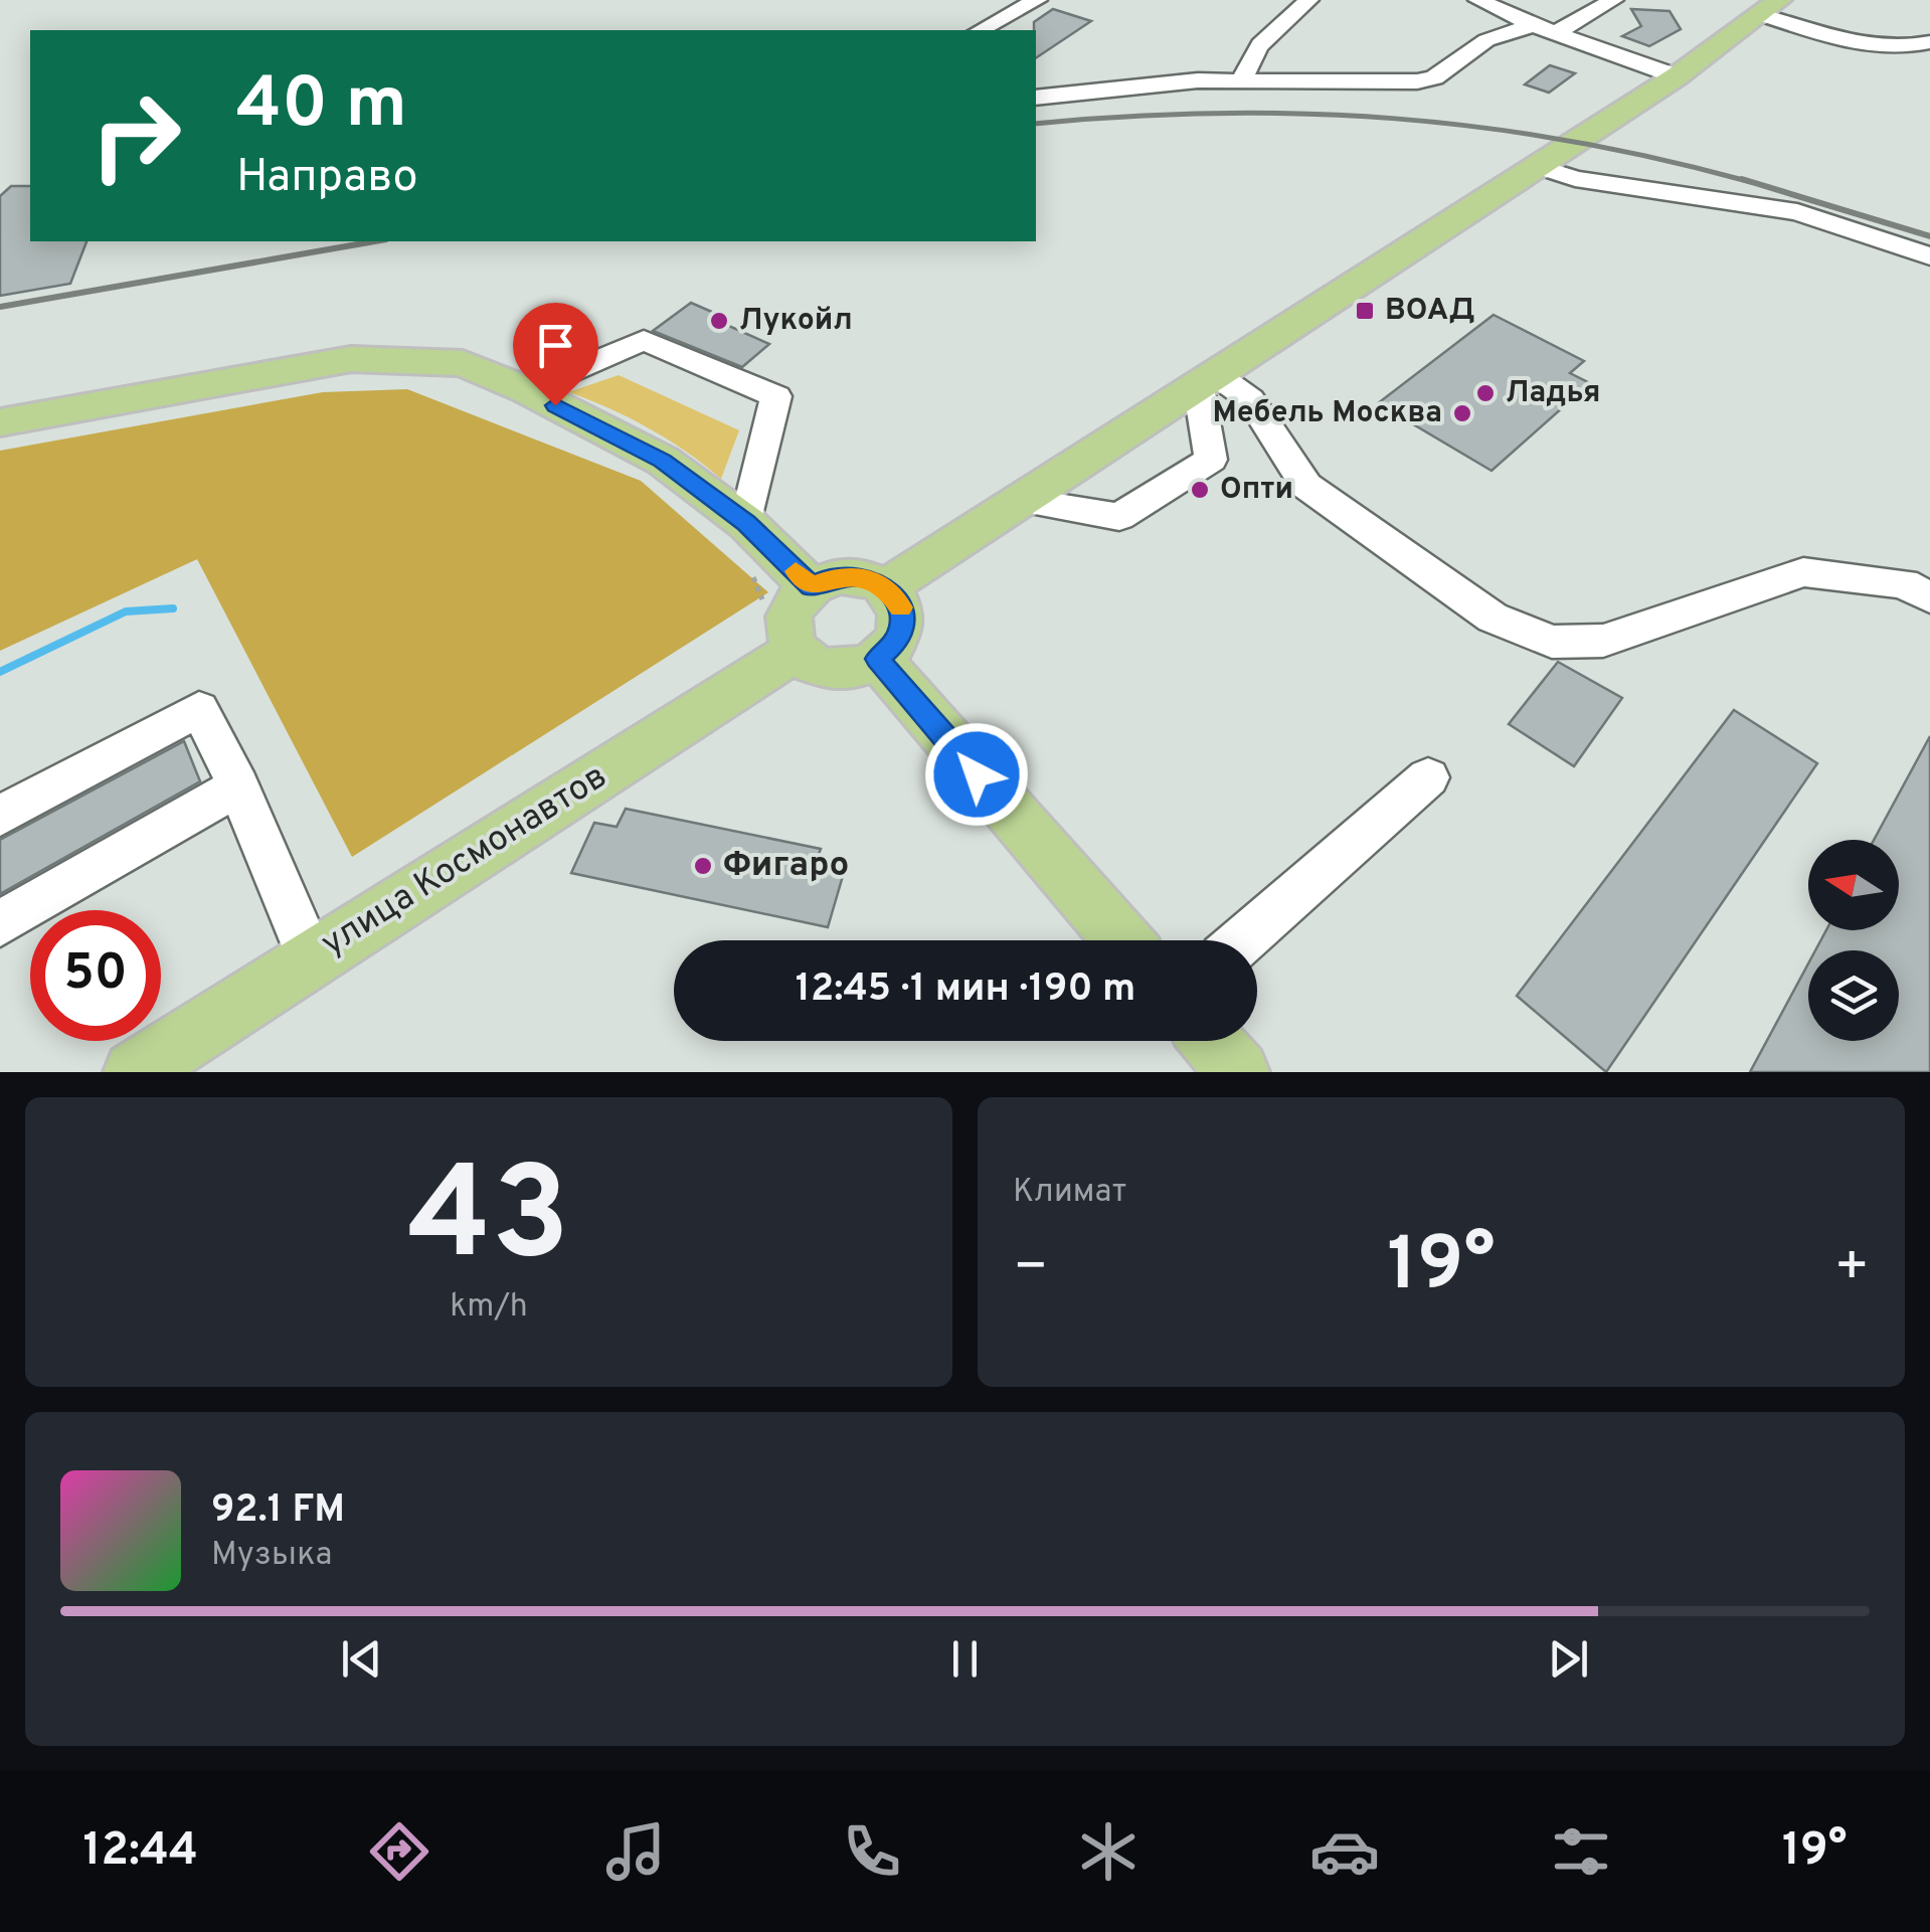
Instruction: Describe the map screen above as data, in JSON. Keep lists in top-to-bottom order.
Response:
{
  "streets": {
    "main road": ["улица Космонавтов"]
  },
  "places": {
    "transit": ["ВОАД"],
    "other": [
      "Лукойл",
      "Ладья",
      "Мебель Москва",
      "Опти",
      "Фигаро"
    ]
  },
  "north": "left",
  "page": {
    "turn": ["40 m", "Направо"],
    "limit": "50",
    "trip": "12:45 · 1 мин · 190 m",
    "tile": [
      ["43", "km/h"],
      "Климат"
    ],
    "heat": ["−", "19°", "+"],
    "song": ["92.1 FM", "Музыка"],
    "tabs": ["12:44", "19°"]
  }
}
